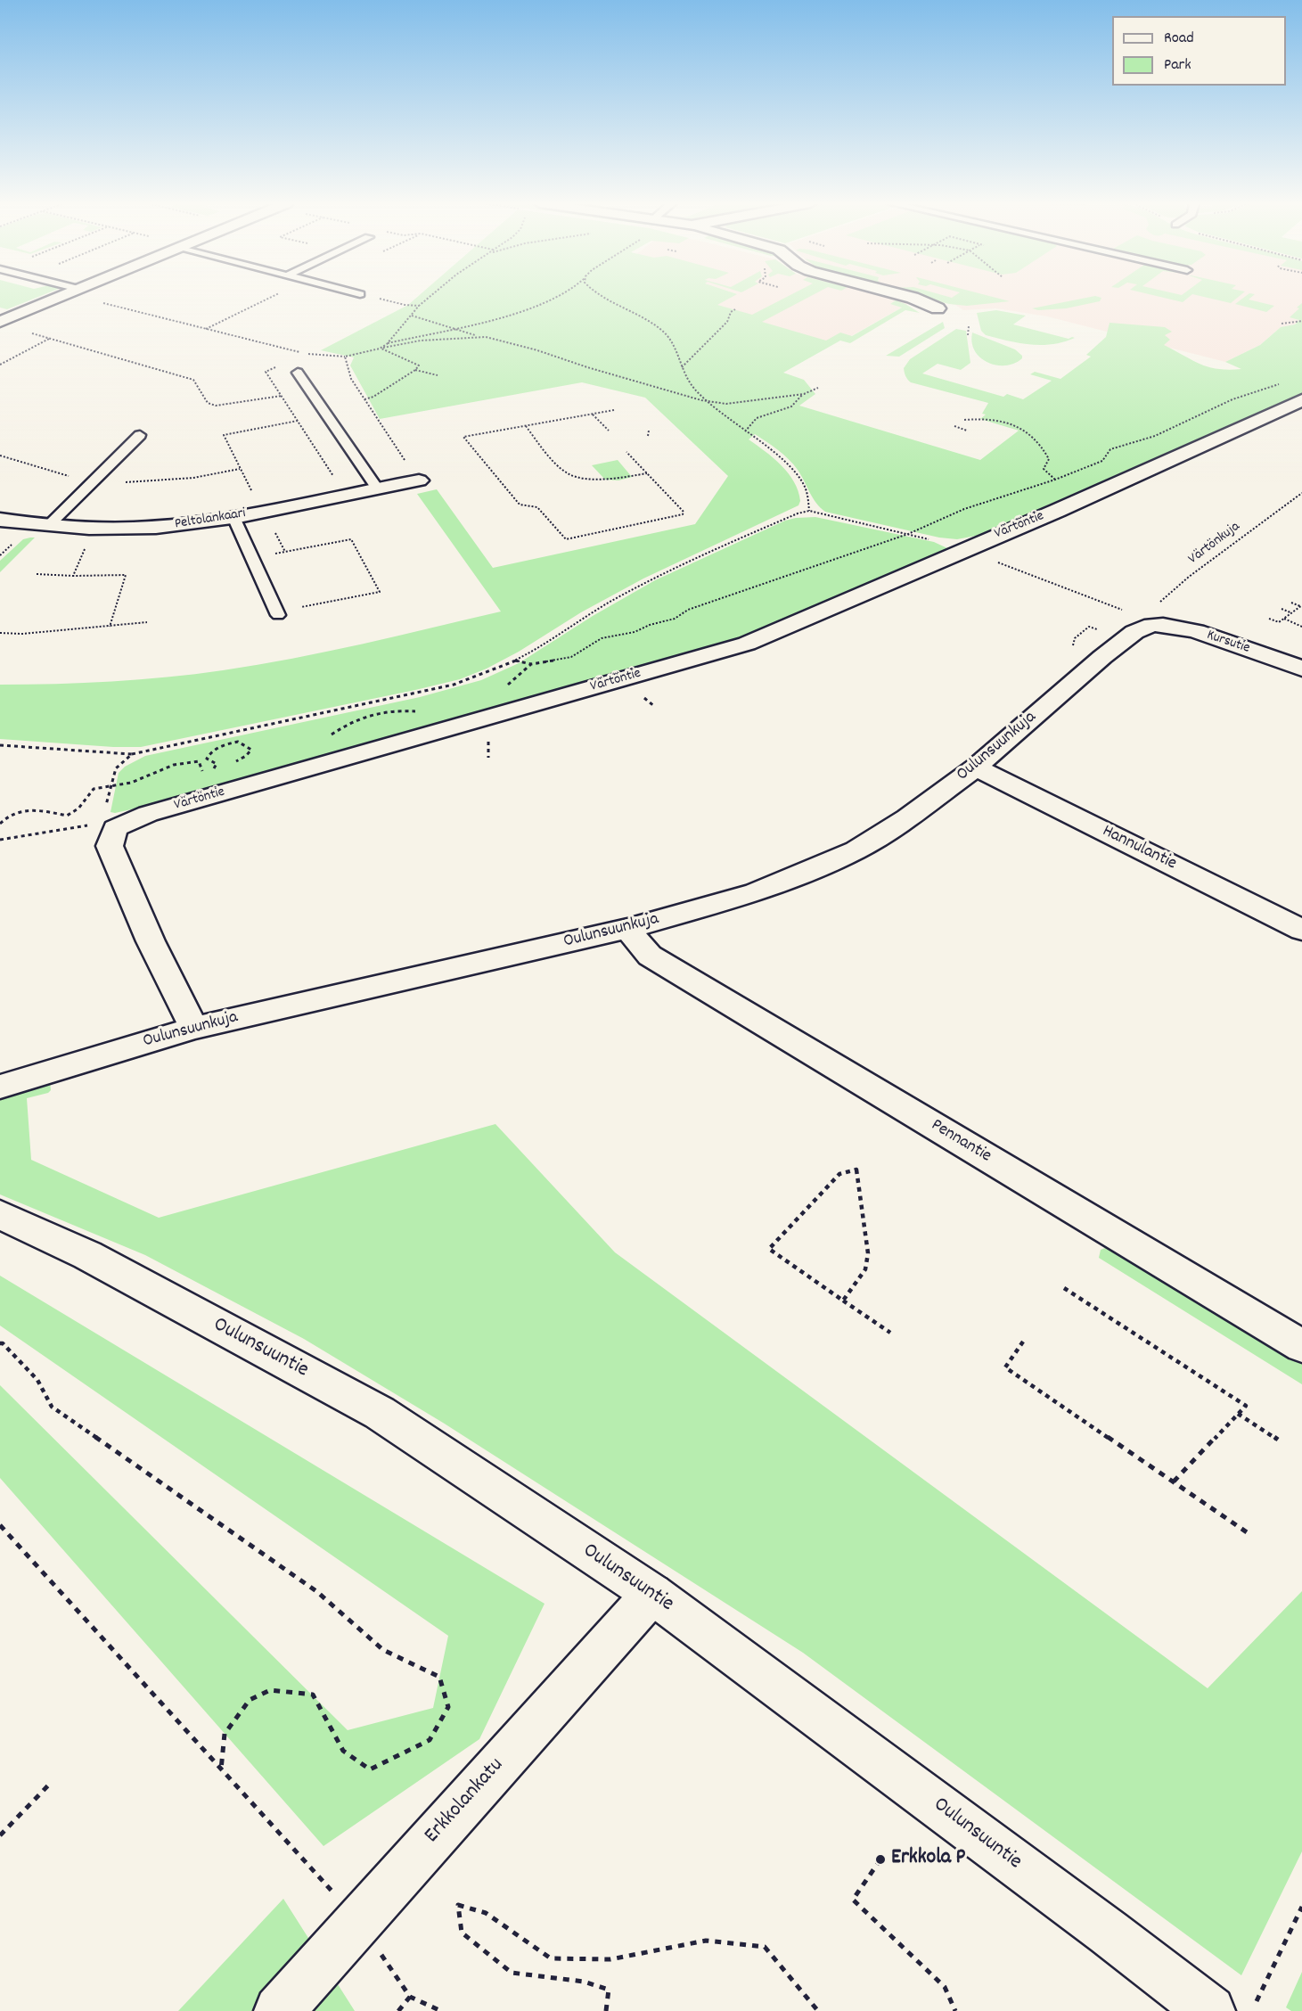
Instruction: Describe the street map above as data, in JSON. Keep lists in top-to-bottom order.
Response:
{
  "streets": {
    "street": [
      "Peltolankaari",
      "Värtöntie",
      "Kursutie",
      "Oulunsuunkuja",
      "Hannulantie",
      "Pennantie",
      "Oulunsuuntie",
      "Erkkolankatu"
    ],
    "path": ["Värtönkuja"]
  },
  "crossings": [
    ["Värtönkuja", "Kursutie"],
    ["Värtönkuja", "Oulunsuunkuja"],
    ["Kursutie", "Oulunsuunkuja"],
    ["Oulunsuunkuja", "Hannulantie"],
    ["Oulunsuunkuja", "Pennantie"],
    ["Oulunsuuntie", "Erkkolankatu"]
  ],
  "places": ["Erkkola P"],
  "legend": ["Road", "Park"]
}
